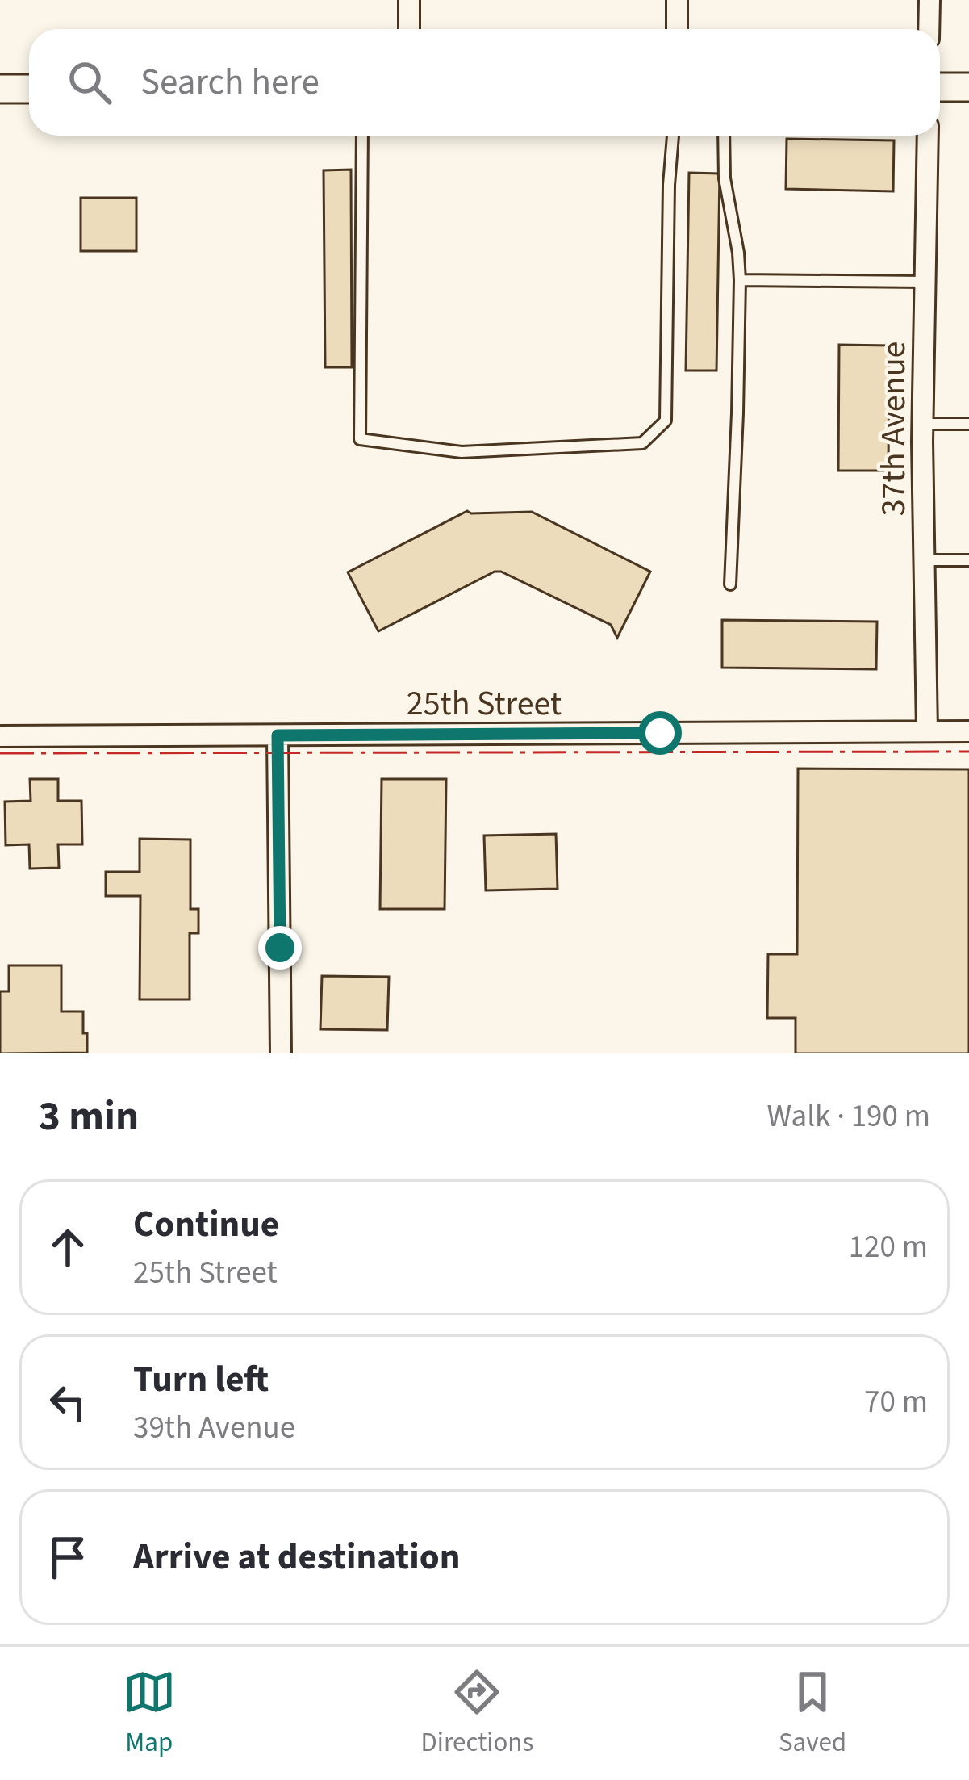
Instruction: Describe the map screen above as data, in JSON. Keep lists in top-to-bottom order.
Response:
{
  "streets": {
    "street": ["37th Avenue", "25th Street"]
  },
  "crossings": [
    ["37th Avenue", "25th Street"]
  ],
  "page": {
    "search": "Search here",
    "heading": ["3 min", "Walk · 190 m"],
    "list": [
      ["Continue", "25th Street", "120 m"],
      ["Turn left", "39th Avenue", "70 m"],
      "Arrive at destination"
    ],
    "nav": ["Map", "Directions", "Saved"]
  }
}
